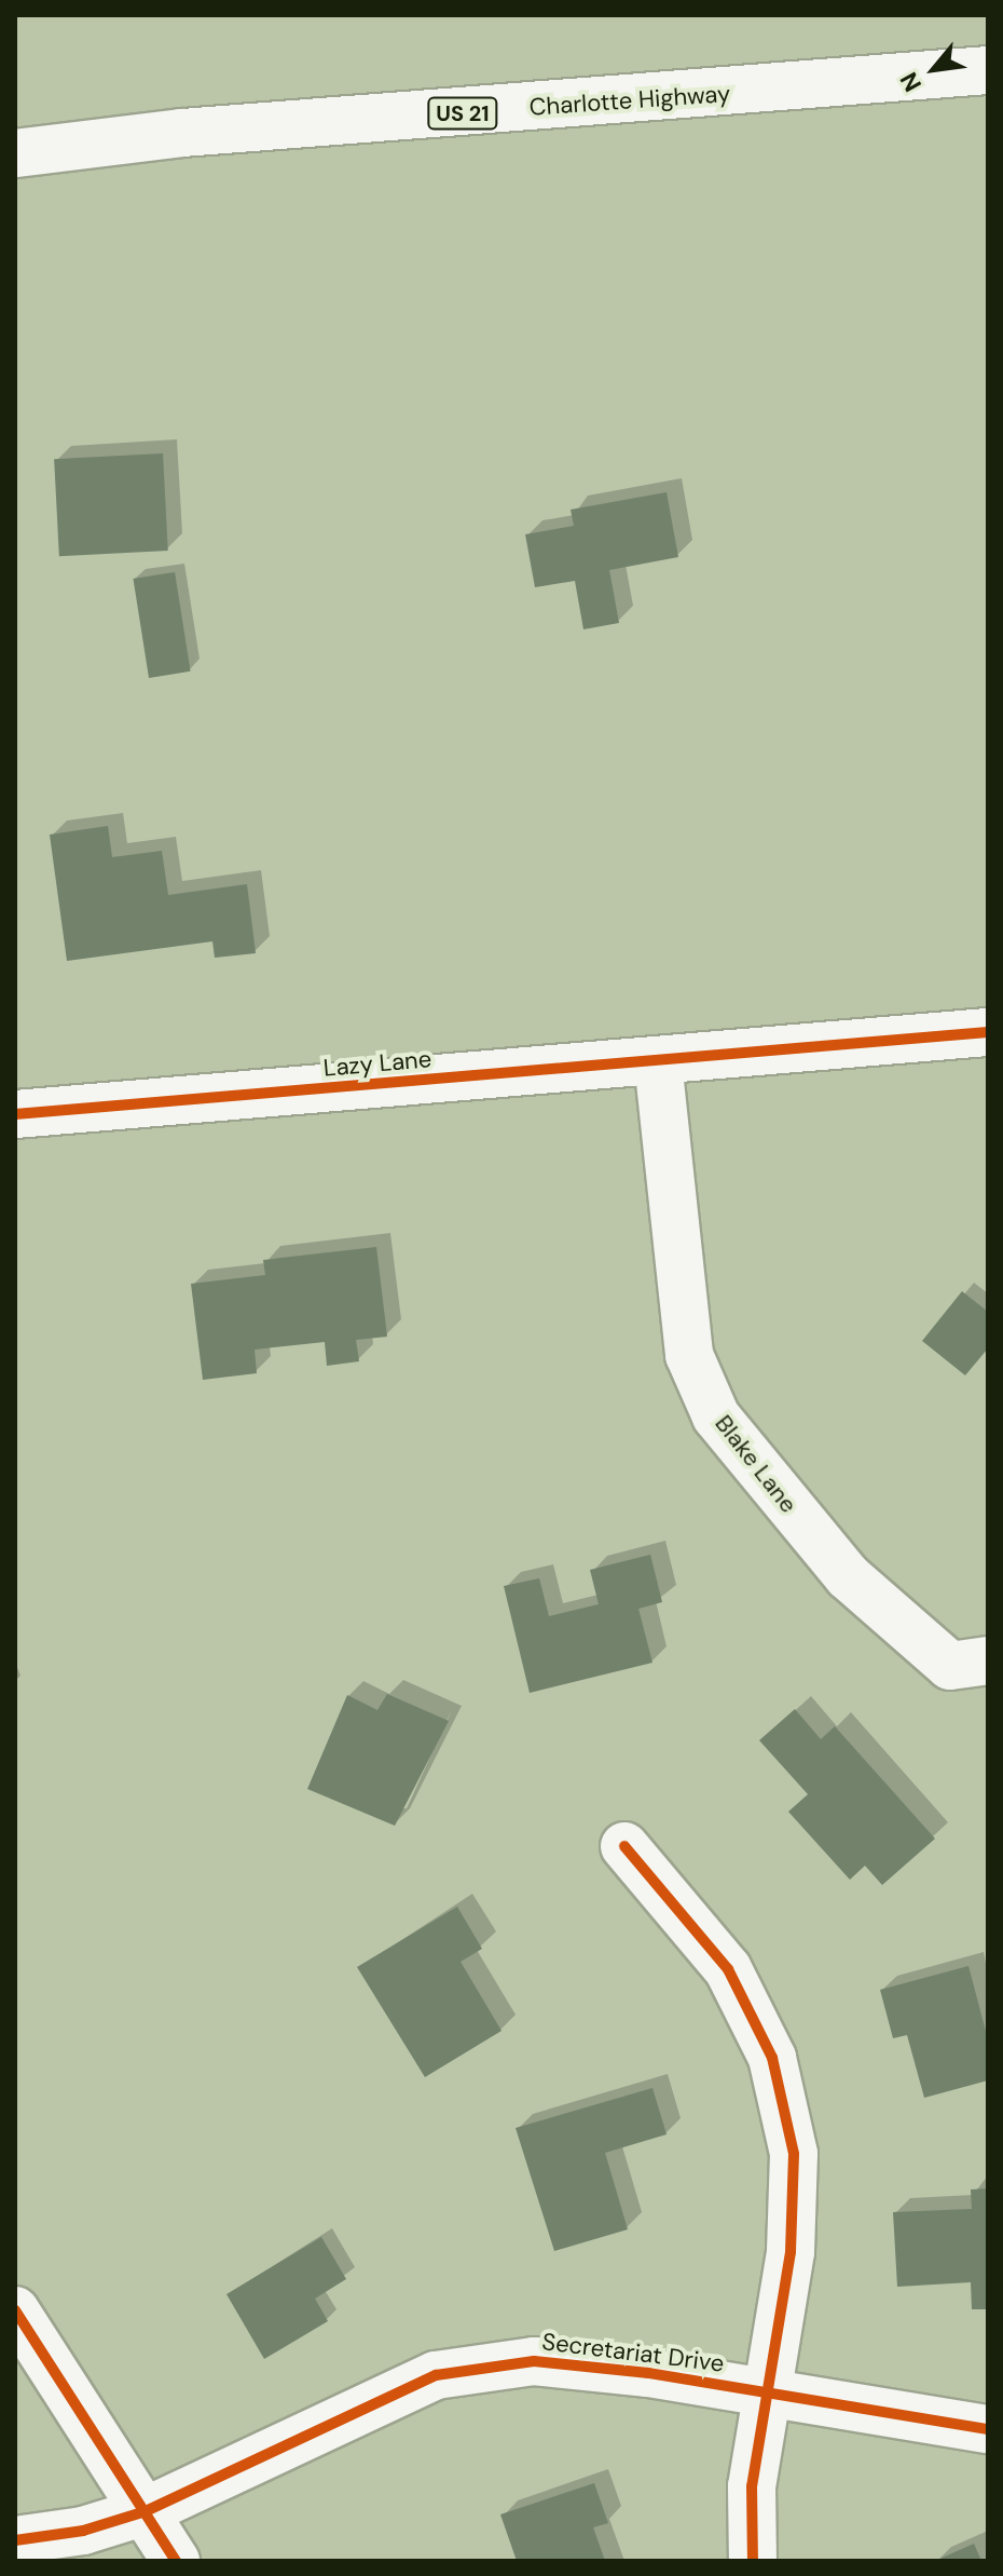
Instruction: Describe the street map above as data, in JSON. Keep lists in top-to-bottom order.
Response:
{
  "streets": {
    "street": [
      "Charlotte Highway",
      "US 21",
      "Lazy Lane",
      "Blake Lane",
      "Secretariat Drive"
    ]
  },
  "crossings": [
    ["Lazy Lane", "Blake Lane"]
  ],
  "north": "bottom left"
}
